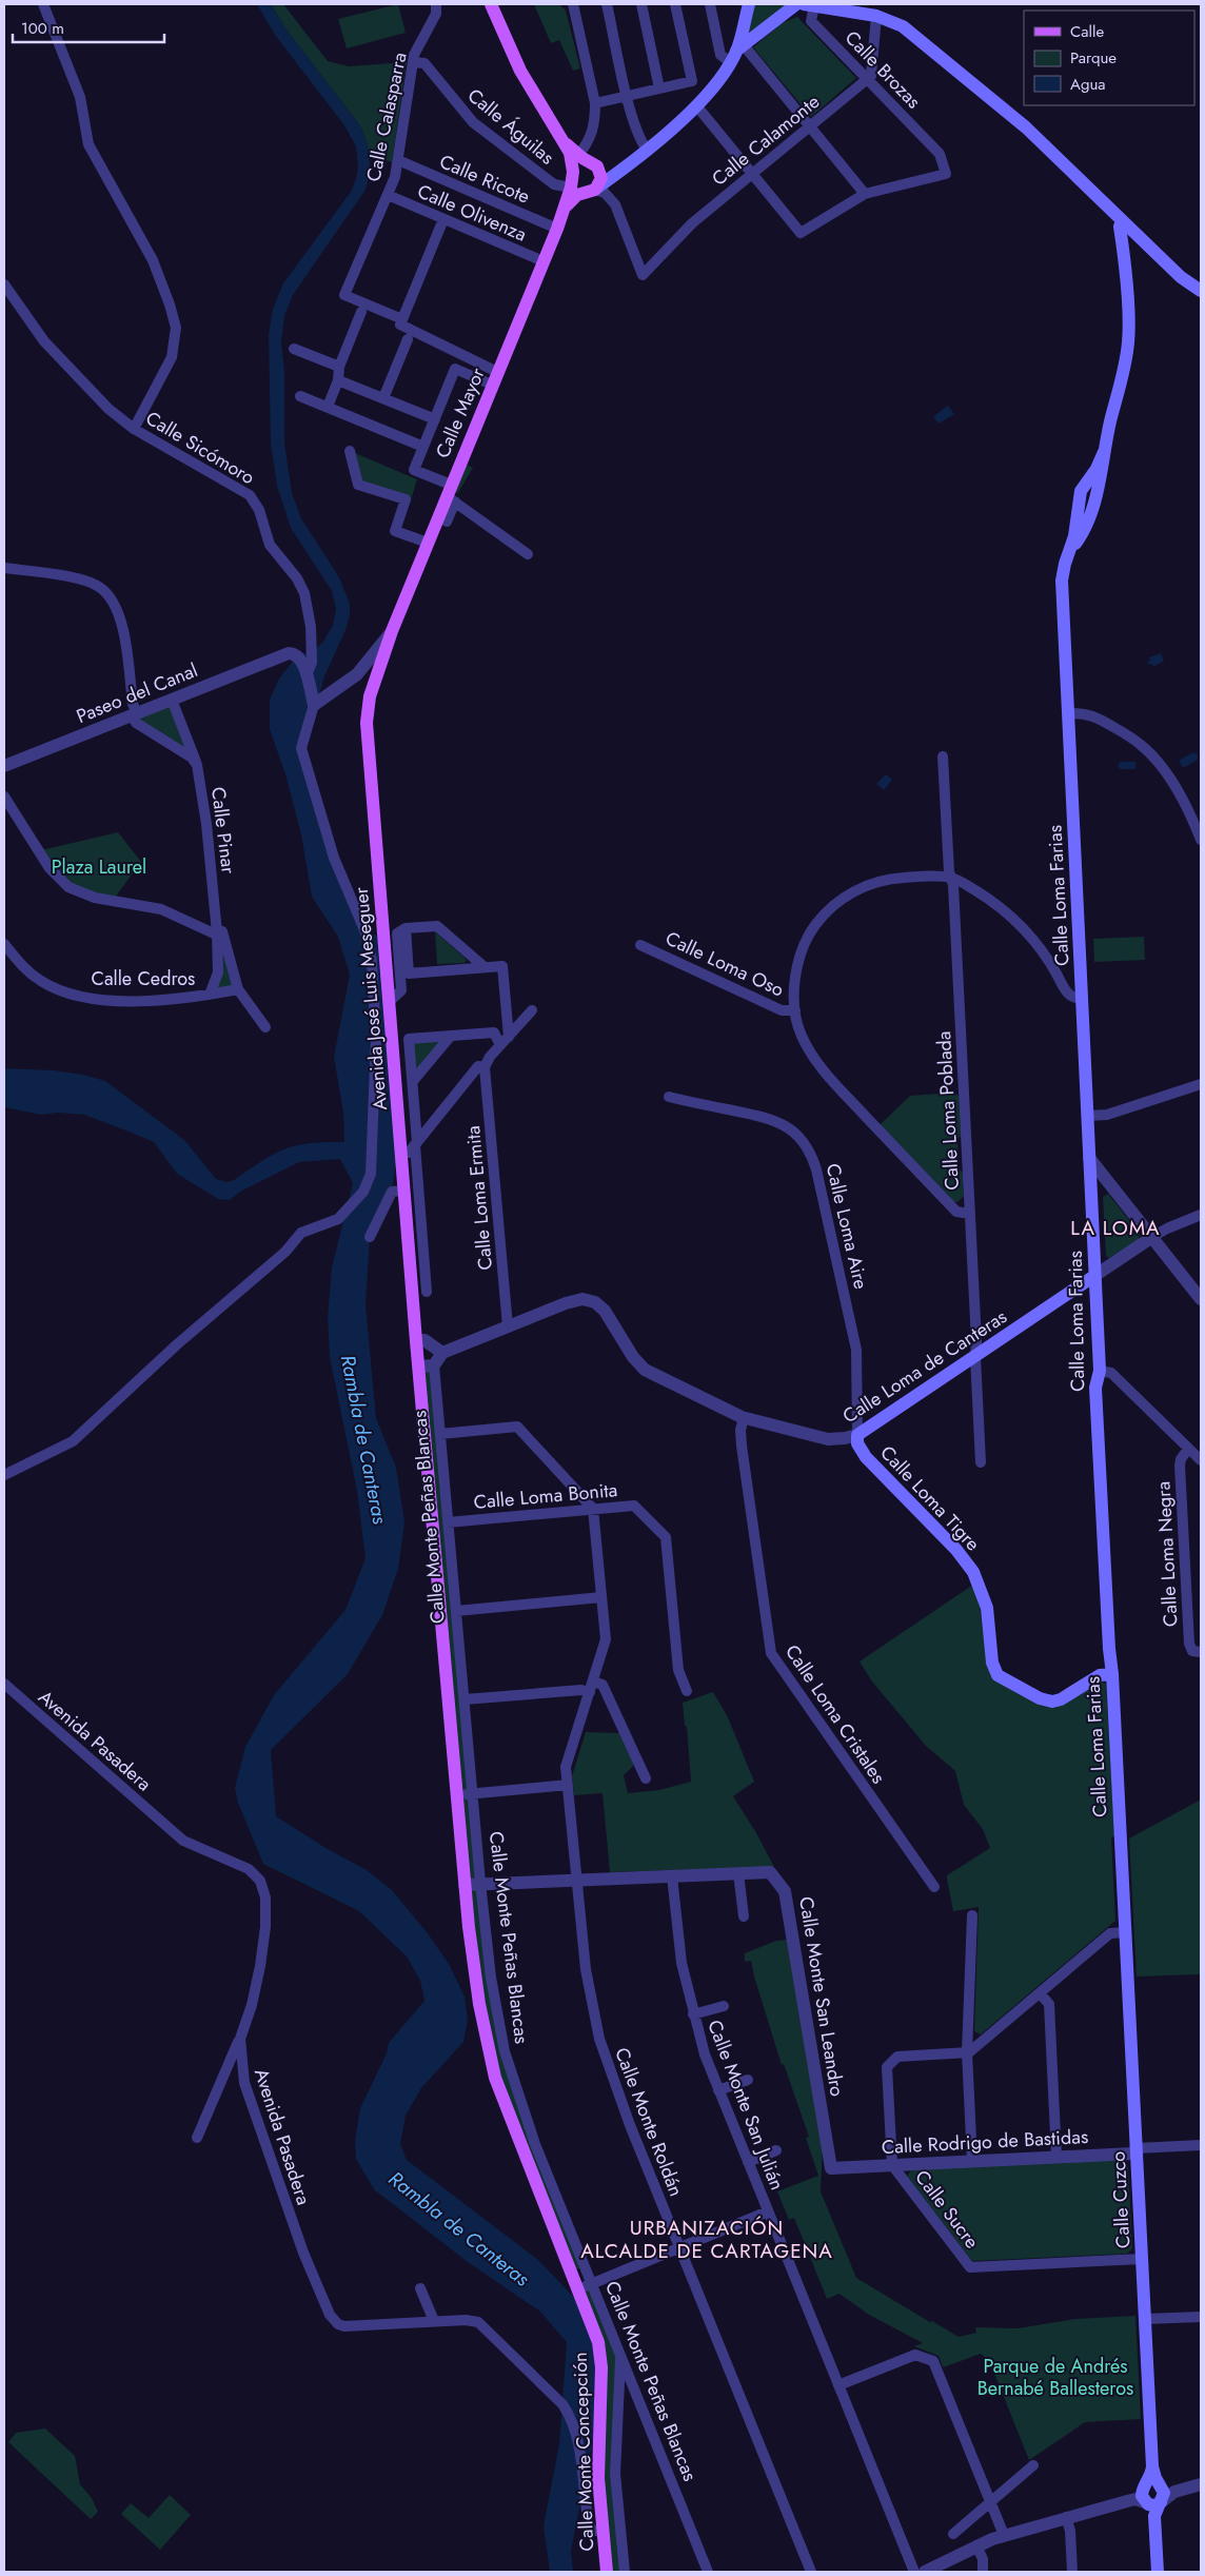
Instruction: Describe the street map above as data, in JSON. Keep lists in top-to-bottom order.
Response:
{
  "streets": {
    "main road": [
      "Calle Mayor",
      "Calle Loma Farias",
      "Avenida José Luis Meseguer",
      "Calle Loma de Canteras",
      "Calle Loma Tigre",
      "Calle Monte Peñas Blancas",
      "Calle Cuzco",
      "Calle Monte Concepción"
    ],
    "street": [
      "Calle Brozas",
      "Calle Calasparra",
      "Calle Águilas",
      "Calle Calamonte",
      "Calle Ricote",
      "Calle Olivenza",
      "Calle Sicómoro",
      "Paseo del Canal",
      "Calle Pinar",
      "Calle Loma Oso",
      "Calle Cedros",
      "Calle Loma Poblada",
      "Calle Loma Ermita",
      "Calle Loma Aire",
      "Calle Loma Bonita",
      "Calle Loma Negra",
      "Calle Loma Cristales",
      "Avenida Pasadera",
      "Calle Monte San Leandro",
      "Calle Monte San Julián",
      "Calle Monte Roldán",
      "Calle Rodrigo de Bastidas",
      "Calle Sucre"
    ]
  },
  "crossings": [
    ["Calle Brozas", "Calle Calamonte"],
    ["Calle Calasparra", "Calle Águilas"],
    ["Calle Calasparra", "Calle Ricote"],
    ["Calle Calasparra", "Calle Olivenza"],
    ["Calle Águilas", "Calle Calamonte"],
    ["Calle Águilas", "Calle Mayor"],
    ["Calle Calamonte", "Calle Mayor"],
    ["Calle Ricote", "Calle Mayor"],
    ["Calle Olivenza", "Calle Mayor"],
    ["Calle Mayor", "Avenida José Luis Meseguer"],
    ["Calle Sicómoro", "Paseo del Canal"],
    ["Paseo del Canal", "Calle Pinar"],
    ["Calle Pinar", "Calle Cedros"],
    ["Calle Loma Farias", "Calle Loma de Canteras"],
    ["Calle Loma Farias", "Calle Loma Tigre"],
    ["Calle Loma Farias", "Calle Cuzco"],
    ["Avenida José Luis Meseguer", "Calle Monte Peñas Blancas"],
    ["Calle Loma Poblada", "Calle Loma de Canteras"],
    ["Calle Loma Ermita", "Calle Loma de Canteras"],
    ["Calle Loma Aire", "Calle Loma de Canteras"],
    ["Calle Loma Aire", "Calle Loma Tigre"],
    ["Calle Loma de Canteras", "Calle Loma Tigre"],
    ["Calle Loma de Canteras", "Calle Loma Cristales"],
    ["Calle Loma Bonita", "Calle Monte Peñas Blancas"],
    ["Calle Loma Bonita", "Calle Monte Roldán"],
    ["Calle Monte Peñas Blancas", "Calle Monte San Leandro"],
    ["Calle Monte Peñas Blancas", "Calle Monte Concepción"],
    ["Avenida Pasadera", "Calle Monte Concepción"],
    ["Calle Monte San Leandro", "Calle Monte San Julián"],
    ["Calle Monte San Leandro", "Calle Monte Roldán"],
    ["Calle Monte San Leandro", "Calle Rodrigo de Bastidas"],
    ["Calle Rodrigo de Bastidas", "Calle Cuzco"],
    ["Calle Rodrigo de Bastidas", "Calle Sucre"],
    ["Calle Cuzco", "Calle Sucre"]
  ],
  "districts": ["LA LOMA", "URBANIZACIÓN ALCALDE DE CARTAGENA"],
  "water": ["Rambla de Canteras"],
  "parks": ["Plaza Laurel", "Parque de Andrés Bernabé Ballesteros"],
  "legend": ["Calle", "Parque", "Agua"],
  "scale_bar": "100 m"
}
